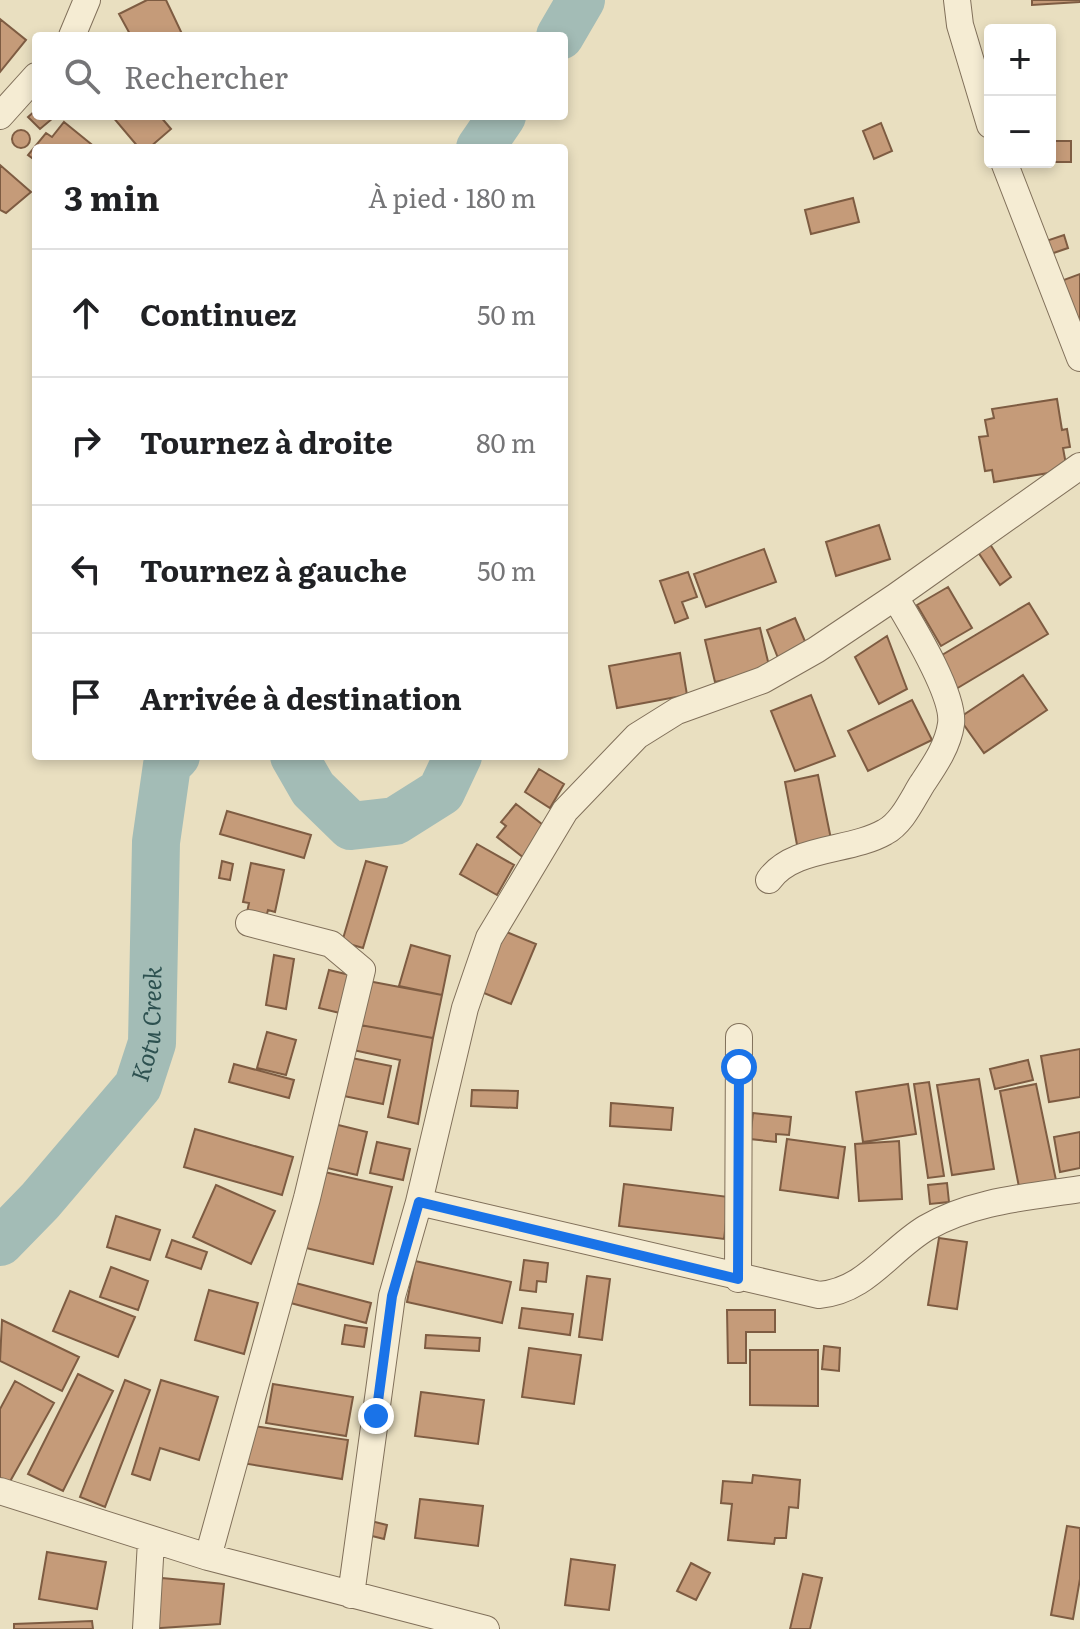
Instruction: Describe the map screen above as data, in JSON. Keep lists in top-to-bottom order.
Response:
{
  "water": ["Kotu Creek"],
  "page": {
    "map_buttons": ["+", "−"],
    "search": "Rechercher",
    "heading": ["3 min", "À pied · 180 m"],
    "list": [
      ["Continuez", "50 m"],
      ["Tournez à droite", "80 m"],
      ["Tournez à gauche", "50 m"],
      "Arrivée à destination"
    ]
  }
}
